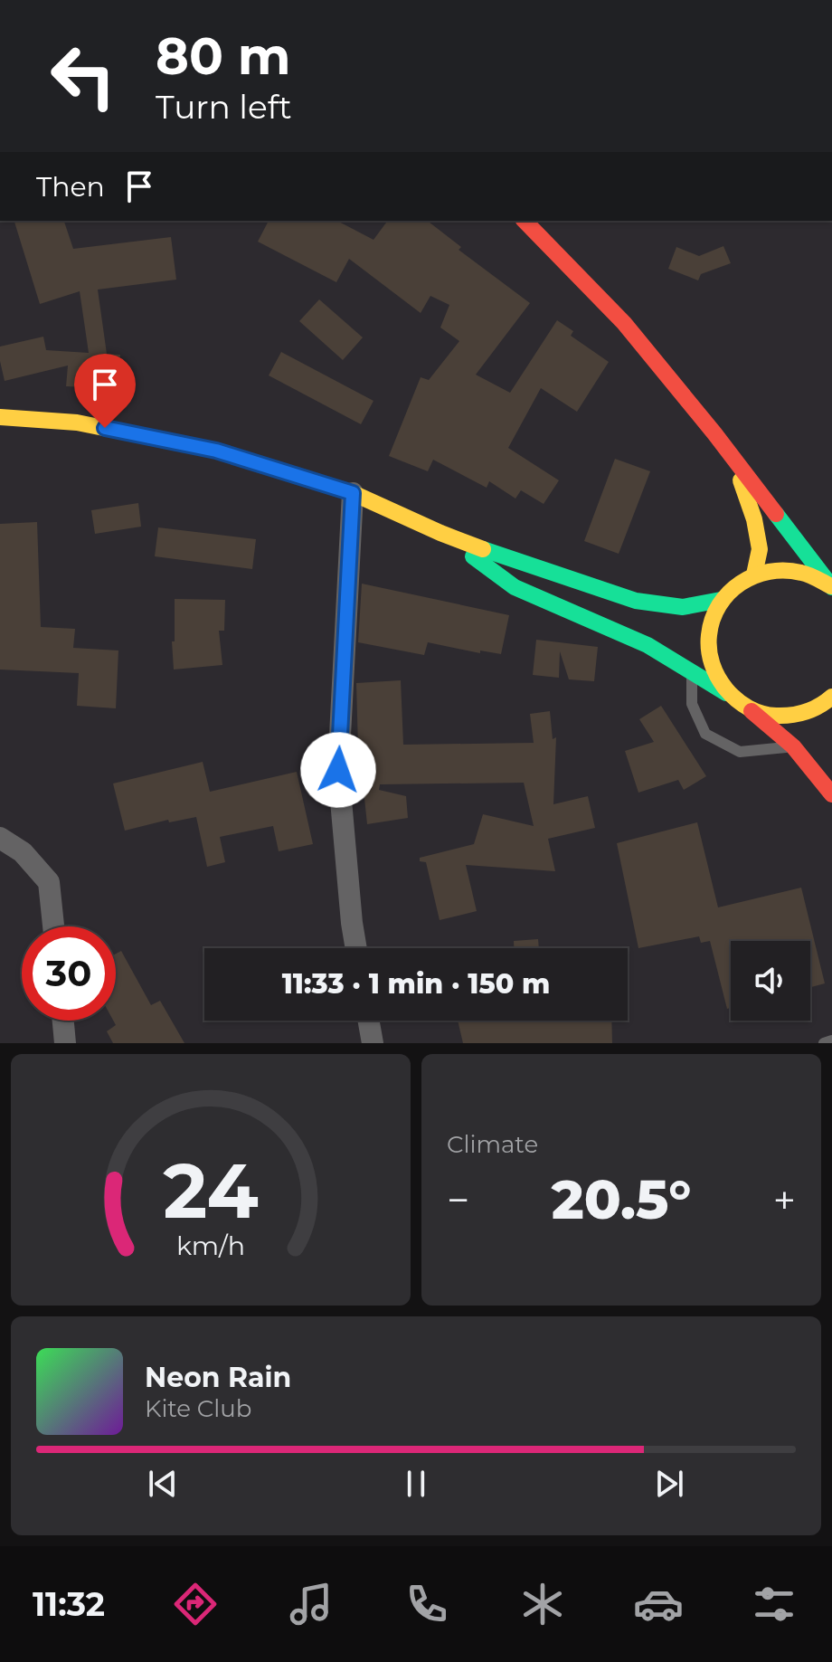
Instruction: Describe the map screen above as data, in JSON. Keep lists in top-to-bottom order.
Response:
{
  "page": {
    "turn": ["80 m", "Turn left"],
    "then": "Then",
    "limit": "30",
    "trip": "11:33 · 1 min · 150 m",
    "tile": "Climate",
    "heat": ["−", "20.5°", "+"],
    "song": ["Neon Rain", "Kite Club"],
    "tabs": "11:32",
    "gauge": ["24", "km/h"]
  }
}
